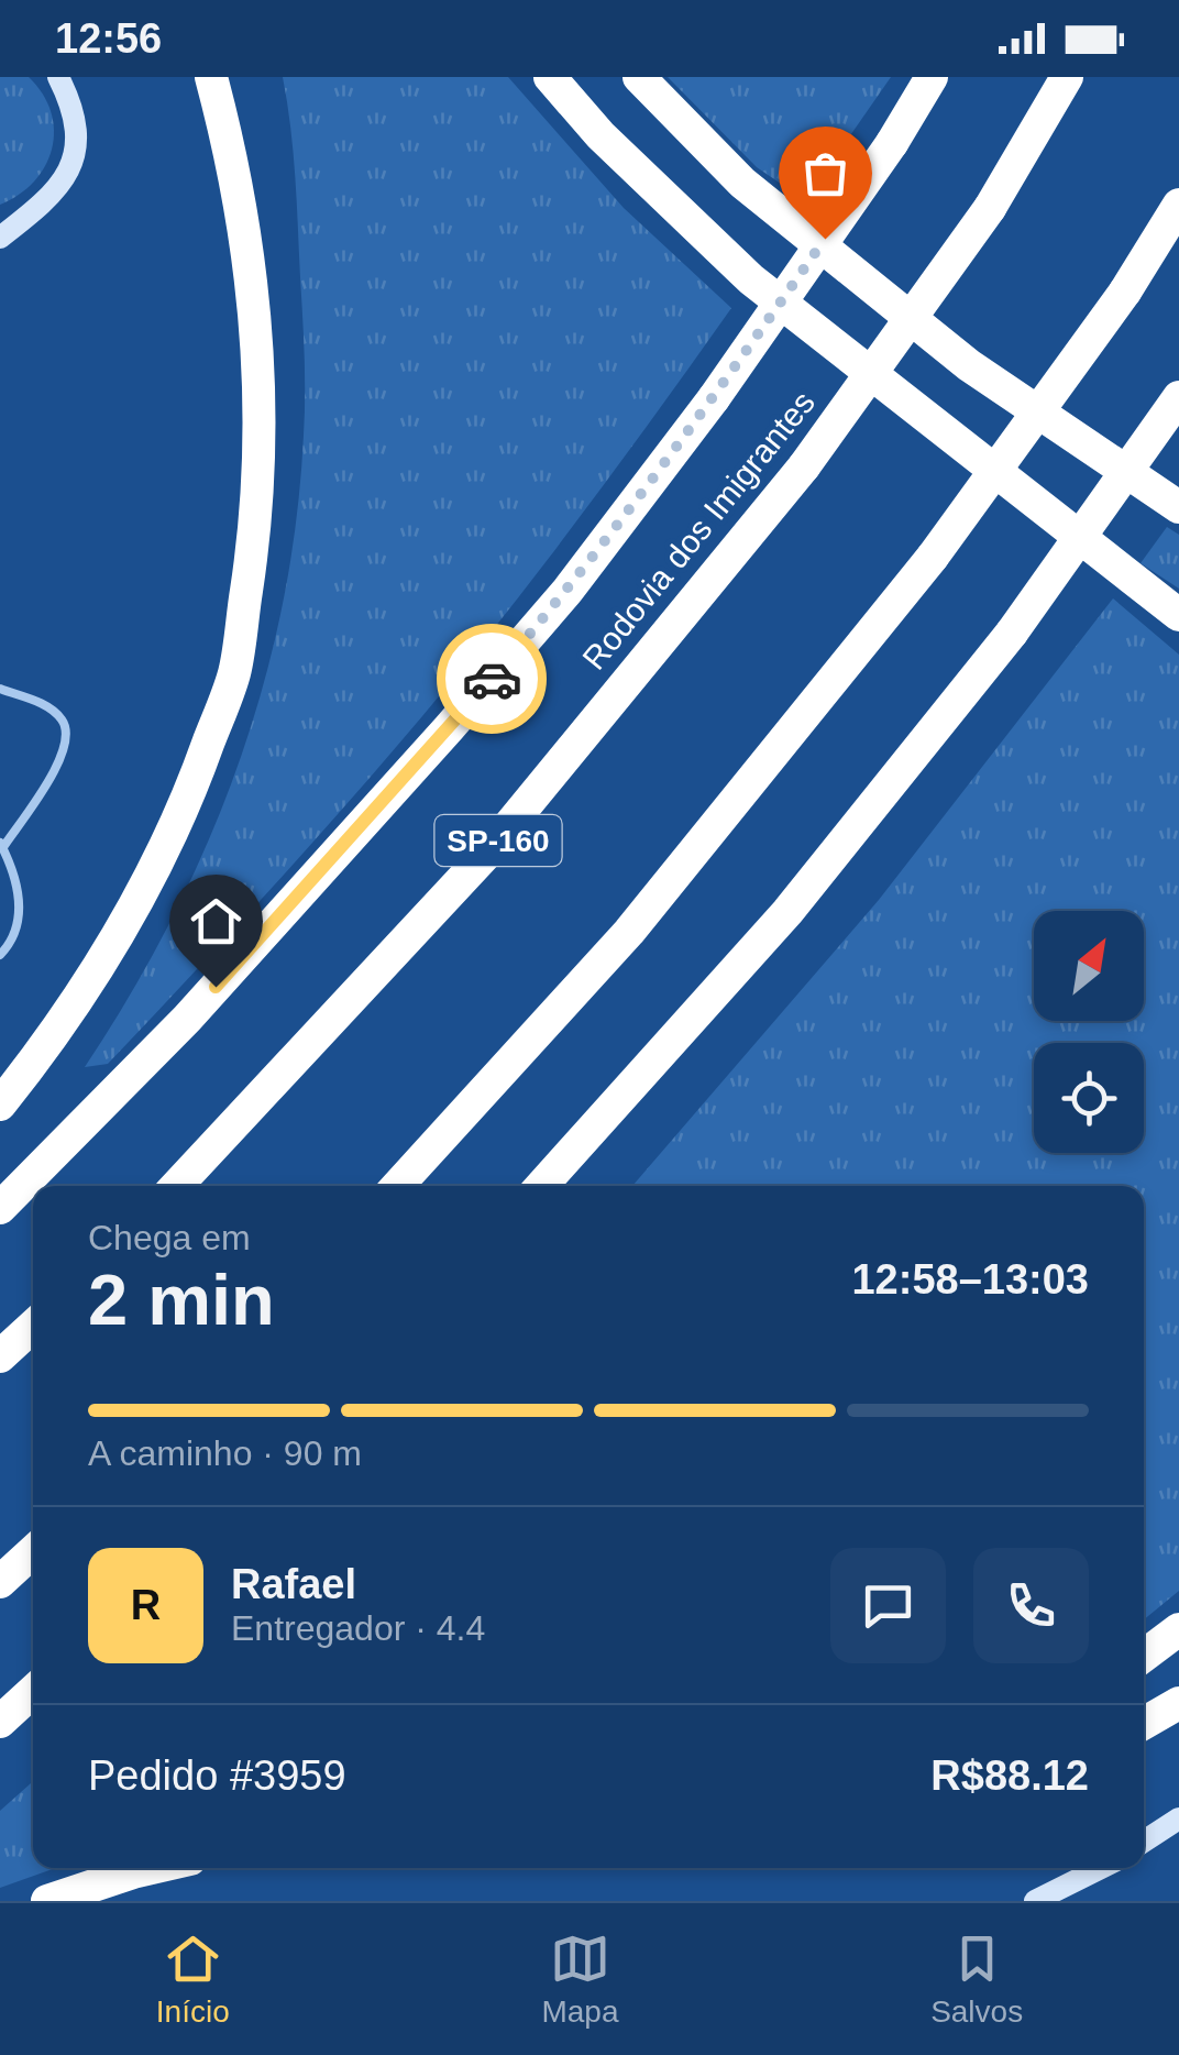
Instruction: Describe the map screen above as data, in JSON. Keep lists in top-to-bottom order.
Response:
{
  "streets": {
    "highway": ["Rodovia dos Imigrantes", "SP-160"]
  },
  "north": "top right",
  "page": {
    "status": "12:56",
    "heading": ["2 min", "Chega em", "12:58–13:03"],
    "panel": [
      "Rafael",
      "Entregador · 4.4",
      "Pedido #3959",
      "R$88.12"
    ],
    "bar": "A caminho · 90 m",
    "round": "R",
    "tabs": ["Início", "Mapa", "Salvos"]
  }
}
